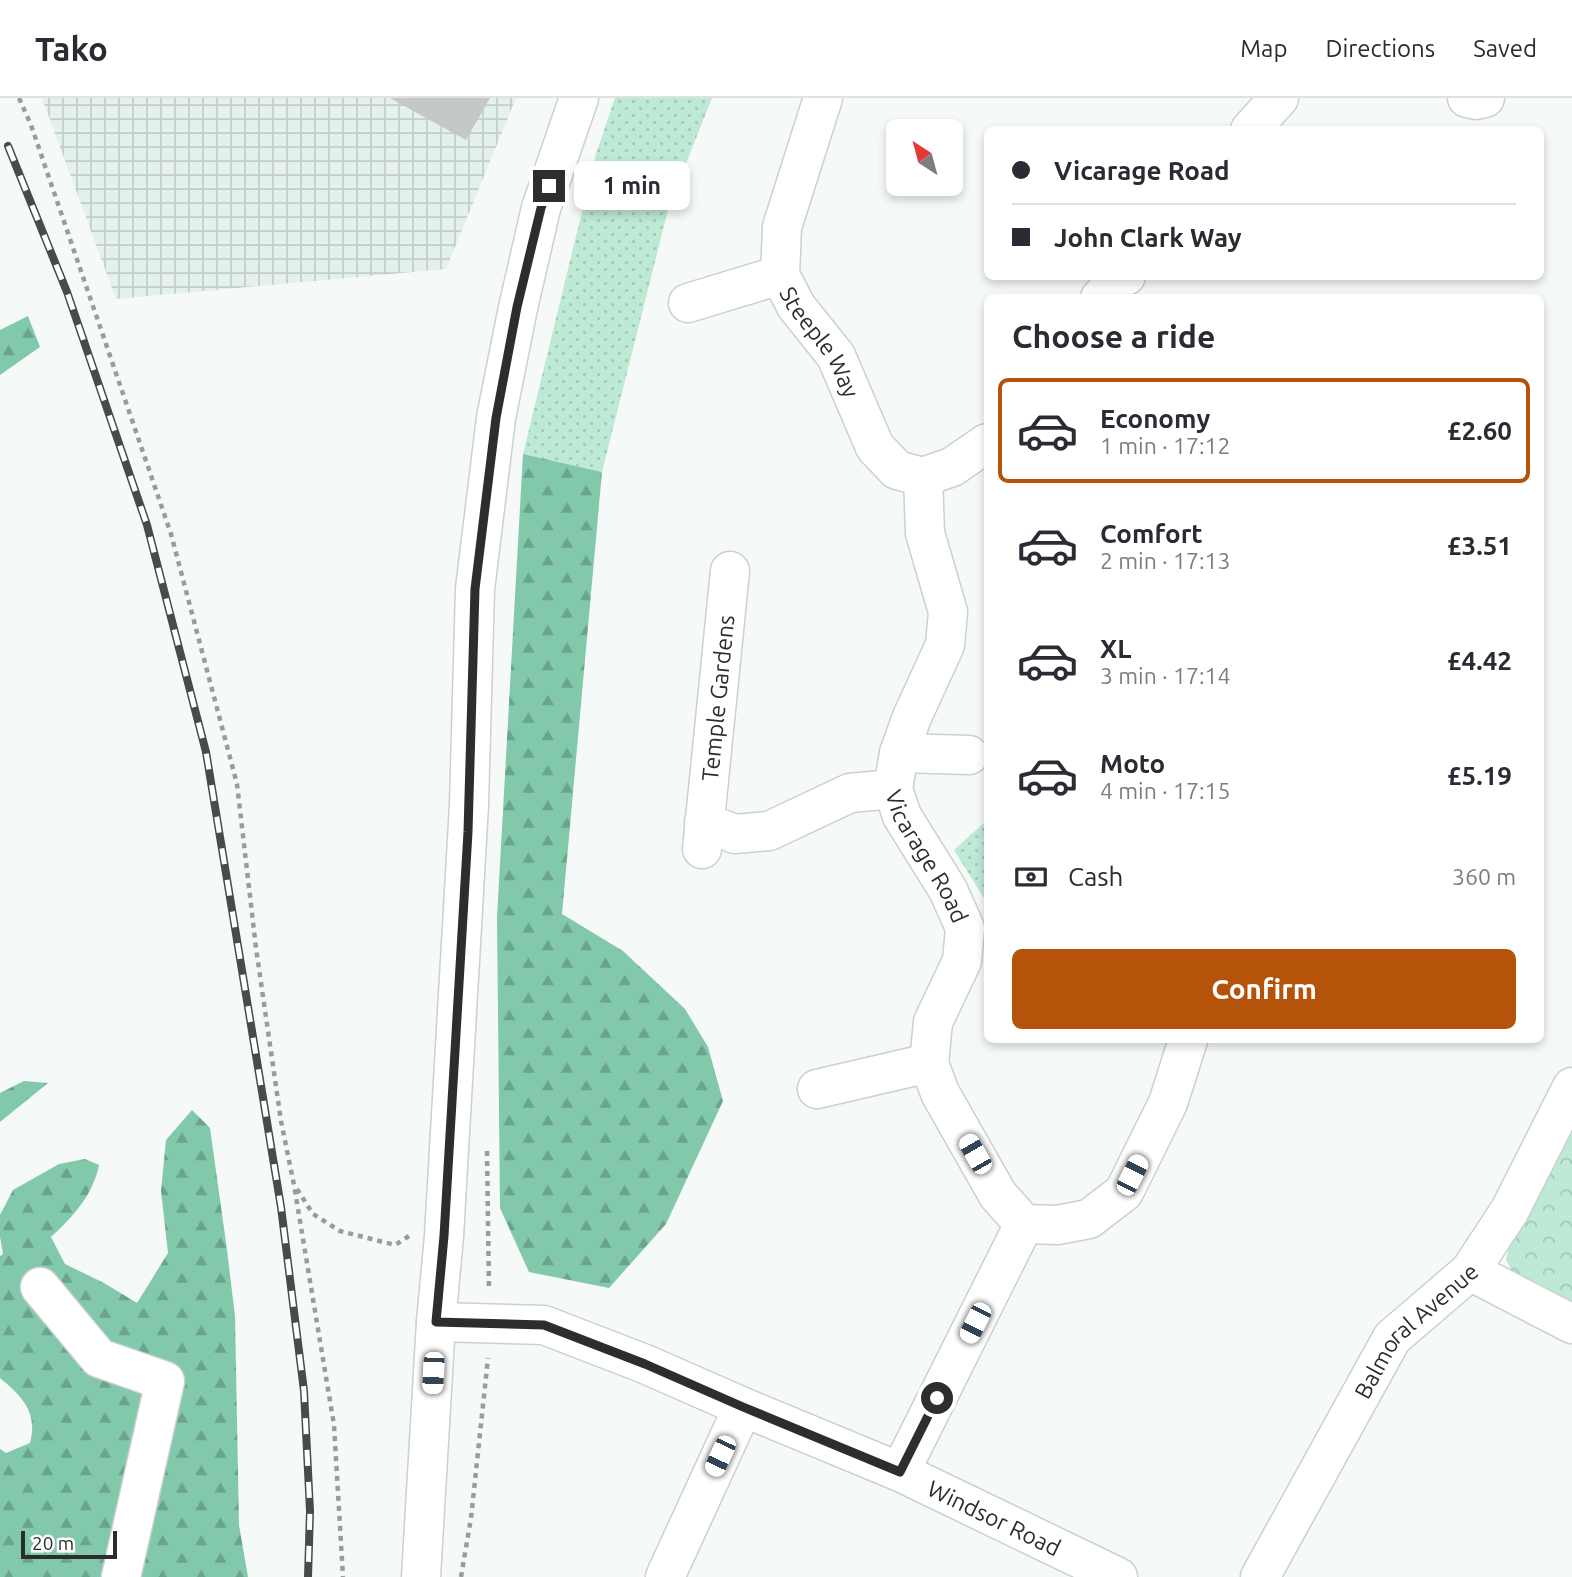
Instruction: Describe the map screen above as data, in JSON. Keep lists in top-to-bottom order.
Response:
{
  "streets": {
    "street": [
      "Steeple Way",
      "Temple Gardens",
      "Vicarage Road",
      "Balmoral Avenue",
      "Windsor Road"
    ]
  },
  "crossings": [
    ["Steeple Way", "Vicarage Road"],
    ["Temple Gardens", "Vicarage Road"]
  ],
  "scale_bar": "20 m",
  "north": "top left",
  "page": {
    "header": "Tako",
    "nav": ["Map", "Directions", "Saved"],
    "banner": ["Vicarage Road", "John Clark Way"],
    "bubble": "1 min",
    "heading": "Choose a ride",
    "list": [
      {
        "name": "Economy",
        "note": "1 min · 17:12",
        "value": "£2.60"
      },
      {
        "name": "Comfort",
        "note": "2 min · 17:13",
        "value": "£3.51"
      },
      {
        "name": "XL",
        "note": "3 min · 17:14",
        "value": "£4.42"
      },
      {
        "name": "Moto",
        "note": "4 min · 17:15",
        "value": "£5.19"
      }
    ],
    "pay": ["Cash", "360 m"],
    "buttons": "Confirm",
    "scale": "20 m"
  }
}
